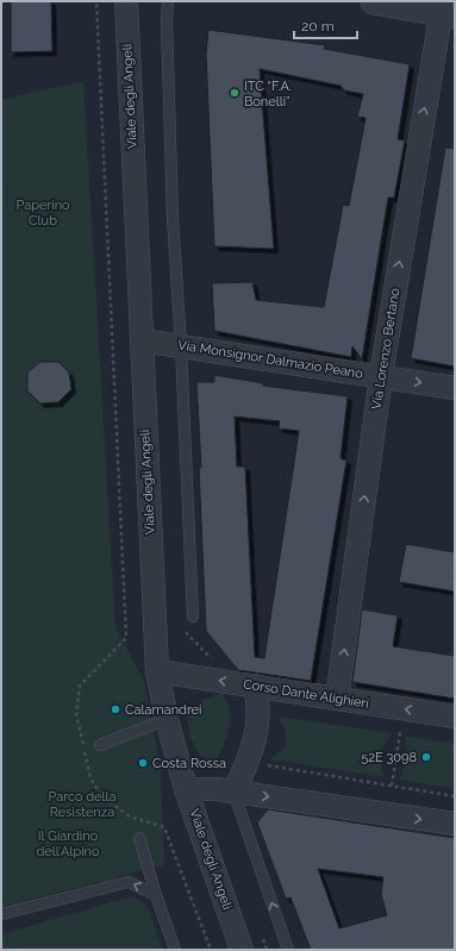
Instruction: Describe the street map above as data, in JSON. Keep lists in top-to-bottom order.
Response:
{
  "streets": {
    "street": [
      "Viale degli Angeli",
      "Via Lorenzo Bertano",
      "Via Monsignor Dalmazio Peano",
      "Corso Dante Alighieri"
    ]
  },
  "crossings": [
    ["Viale degli Angeli", "Via Monsignor Dalmazio Peano"],
    ["Viale degli Angeli", "Corso Dante Alighieri"],
    ["Via Lorenzo Bertano", "Via Monsignor Dalmazio Peano"],
    ["Via Lorenzo Bertano", "Corso Dante Alighieri"]
  ],
  "one_way": ["Via Lorenzo Bertano"],
  "parks": ["Paperino Club", "Parco della Resistenza", "Il Giardino dell'Alpino"],
  "places": [
    "ITC “F.A. Bonelli”",
    "Calamandrei",
    "52E 3098",
    "Costa Rossa"
  ],
  "scale_bar": "20 m"
}
